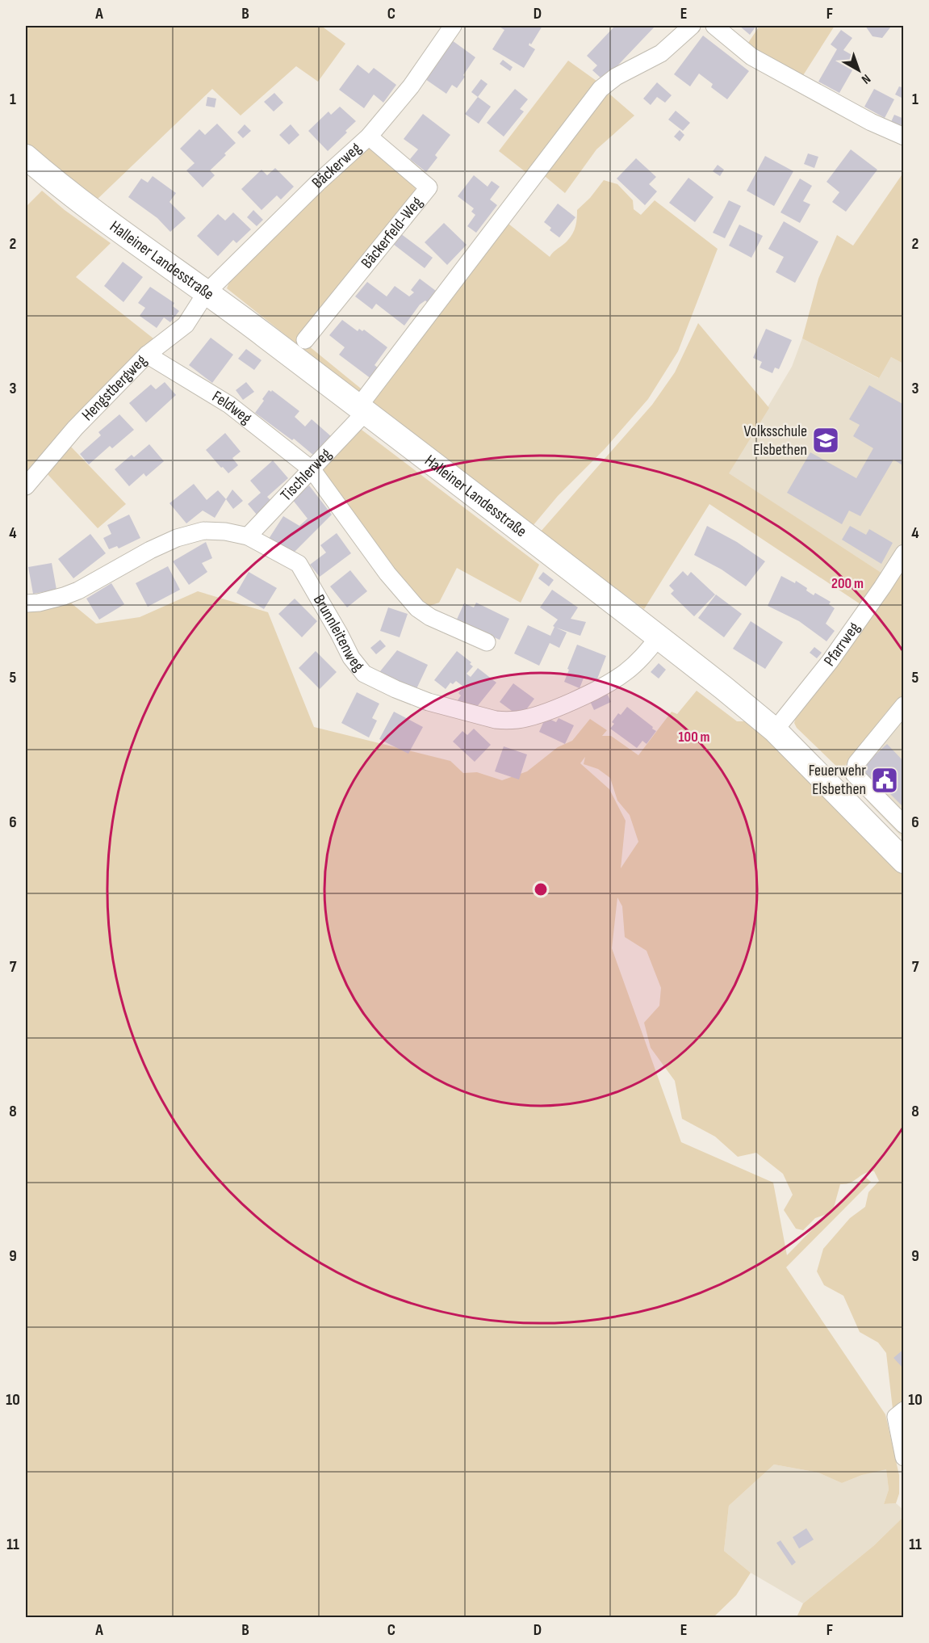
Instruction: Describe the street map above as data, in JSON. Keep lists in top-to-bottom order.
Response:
{
  "streets": {
    "main road": ["Halleiner Landesstraße"],
    "street": [
      "Bäckerweg",
      "Bäckerfeld-Weg",
      "Hengstbergweg",
      "Feldweg",
      "Tischlerweg",
      "Brunnleitenweg",
      "Pfarrweg"
    ]
  },
  "crossings": [
    ["Bäckerweg", "Bäckerfeld-Weg"],
    ["Bäckerweg", "Halleiner Landesstraße"],
    ["Bäckerweg", "Hengstbergweg"],
    ["Halleiner Landesstraße", "Hengstbergweg"],
    ["Halleiner Landesstraße", "Tischlerweg"],
    ["Halleiner Landesstraße", "Brunnleitenweg"],
    ["Halleiner Landesstraße", "Pfarrweg"],
    ["Hengstbergweg", "Feldweg"],
    ["Feldweg", "Tischlerweg"],
    ["Tischlerweg", "Brunnleitenweg"]
  ],
  "places": {
    "school or university": ["Volksschule Elsbethen"],
    "public building": ["Feuerwehr Elsbethen"]
  },
  "north": "bottom right",
  "grid": {
    "columns": [
      "A",
      "B",
      "C",
      "D",
      "E",
      "F"
    ],
    "rows": [
      "1",
      "2",
      "3",
      "4",
      "5",
      "6",
      "7",
      "8",
      "9",
      "10",
      "11"
    ]
  },
  "rings": ["200 m", "100 m"]
}
